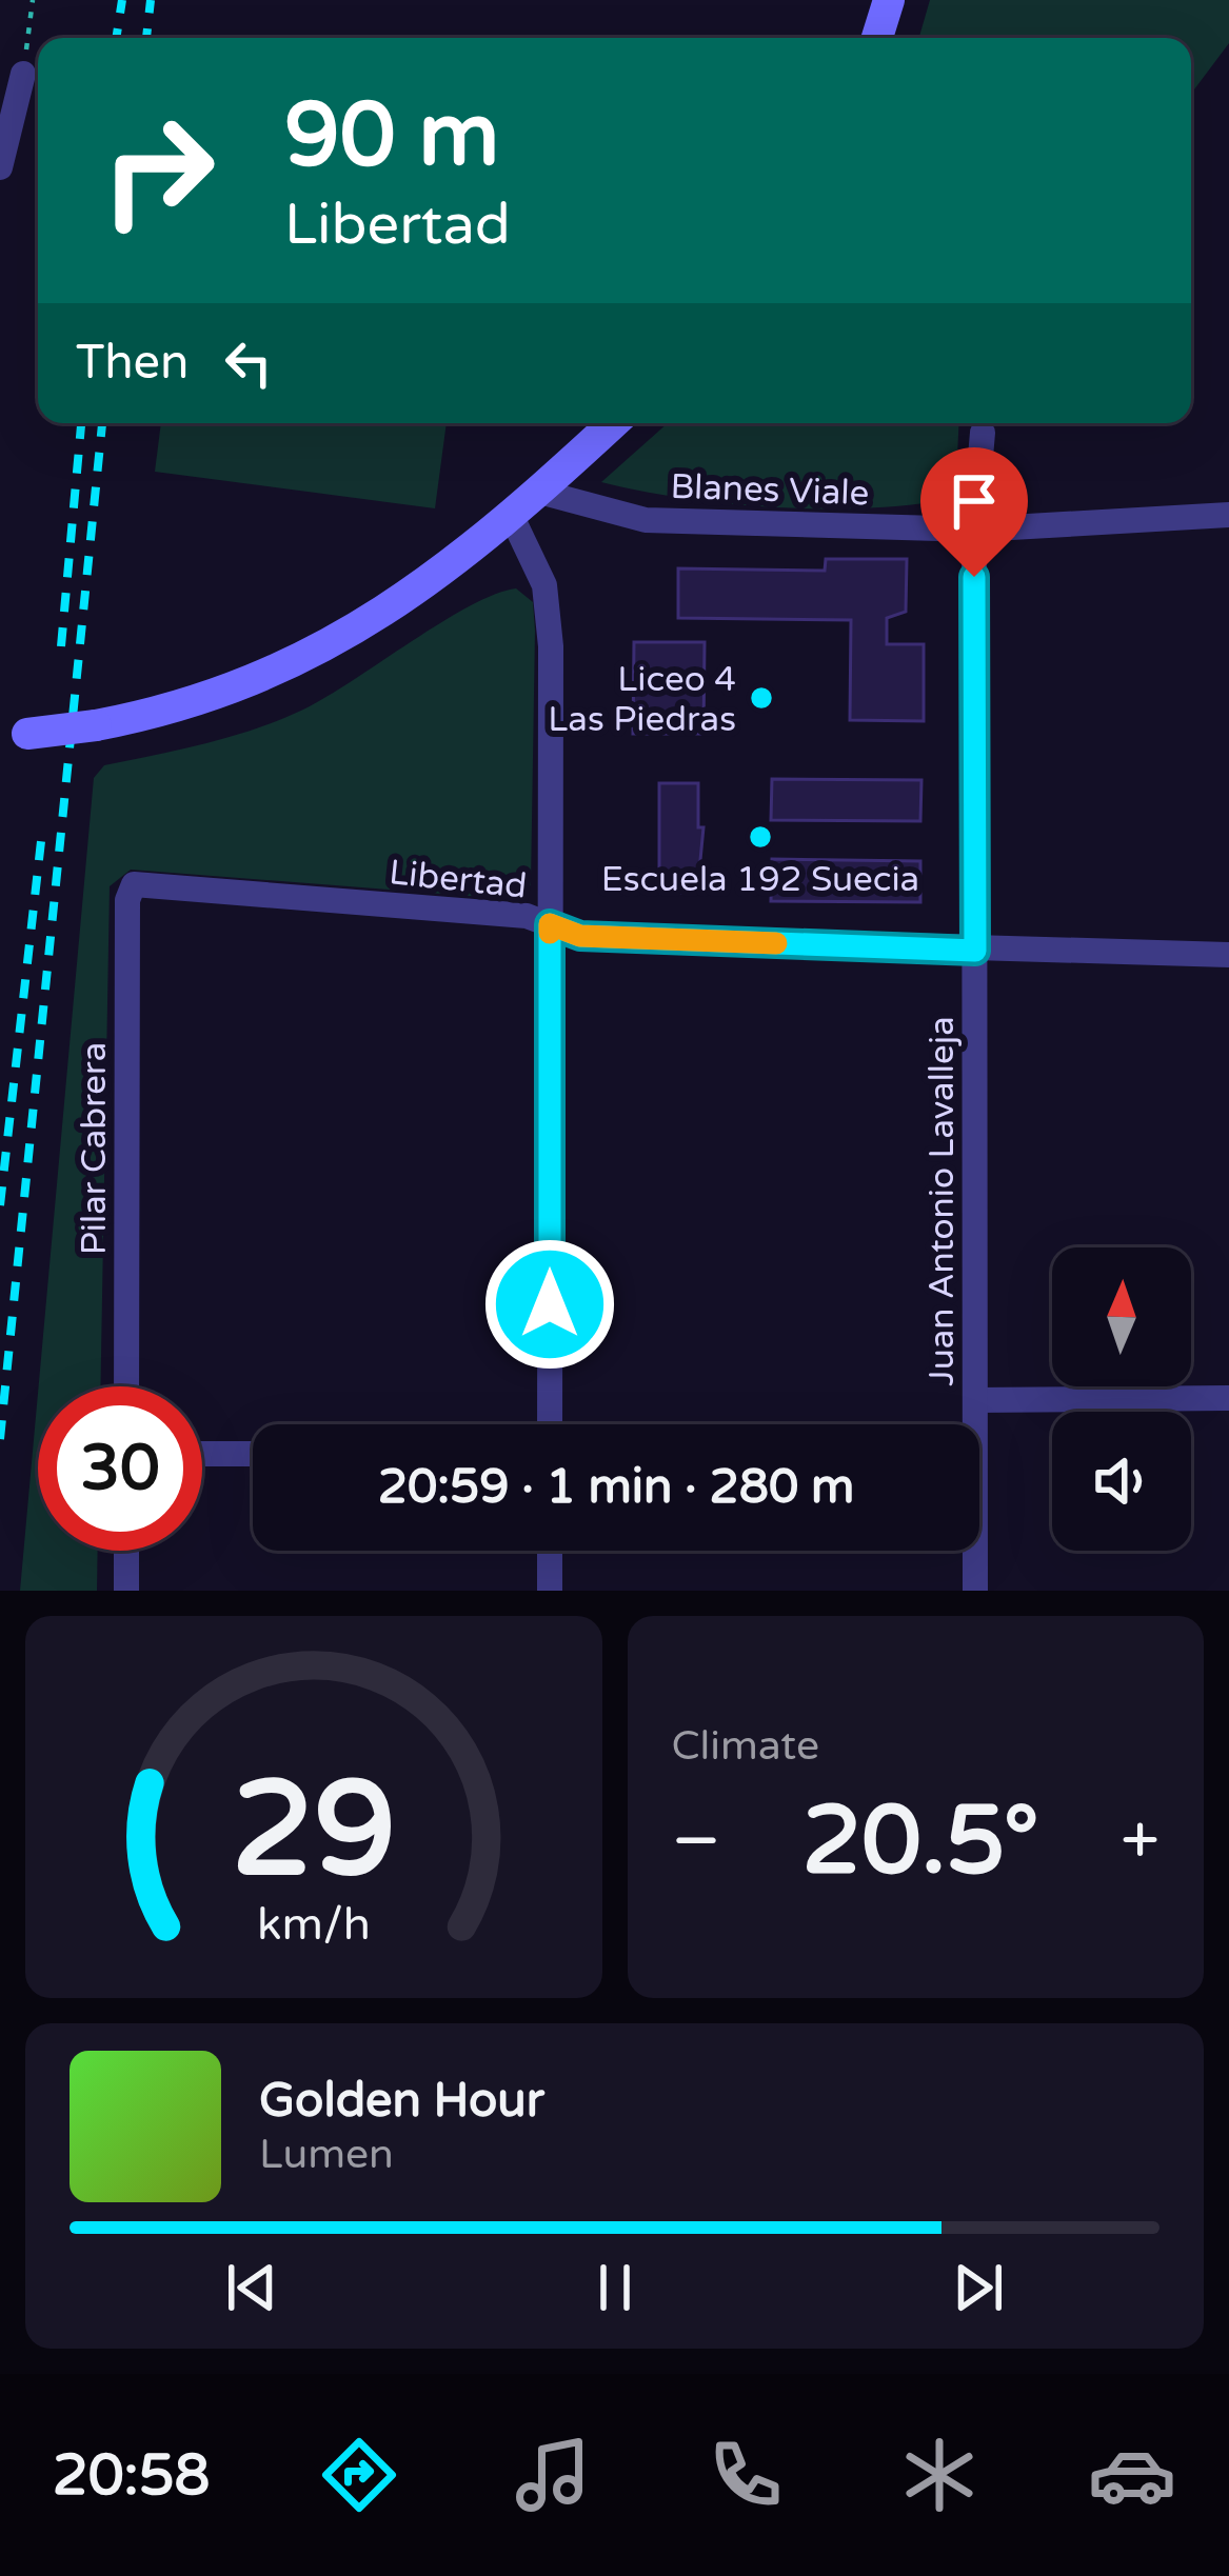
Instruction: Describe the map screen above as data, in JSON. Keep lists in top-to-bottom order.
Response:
{
  "streets": {
    "street": [
      "Blanes Viale",
      "Libertad",
      "Pilar Cabrera",
      "Juan Antonio Lavalleja"
    ]
  },
  "crossings": [
    ["Blanes Viale", "Juan Antonio Lavalleja"],
    ["Libertad", "Pilar Cabrera"],
    ["Libertad", "Juan Antonio Lavalleja"]
  ],
  "places": ["Liceo 4 Las Piedras", "Escuela 192 Suecia"],
  "north": "top",
  "page": {
    "turn": ["90 m", "Libertad"],
    "then": "Then",
    "limit": "30",
    "trip": "20:59 · 1 min · 280 m",
    "tile": "Climate",
    "heat": ["−", "20.5°", "+"],
    "song": ["Golden Hour", "Lumen"],
    "tabs": "20:58",
    "gauge": ["29", "km/h"]
  }
}
